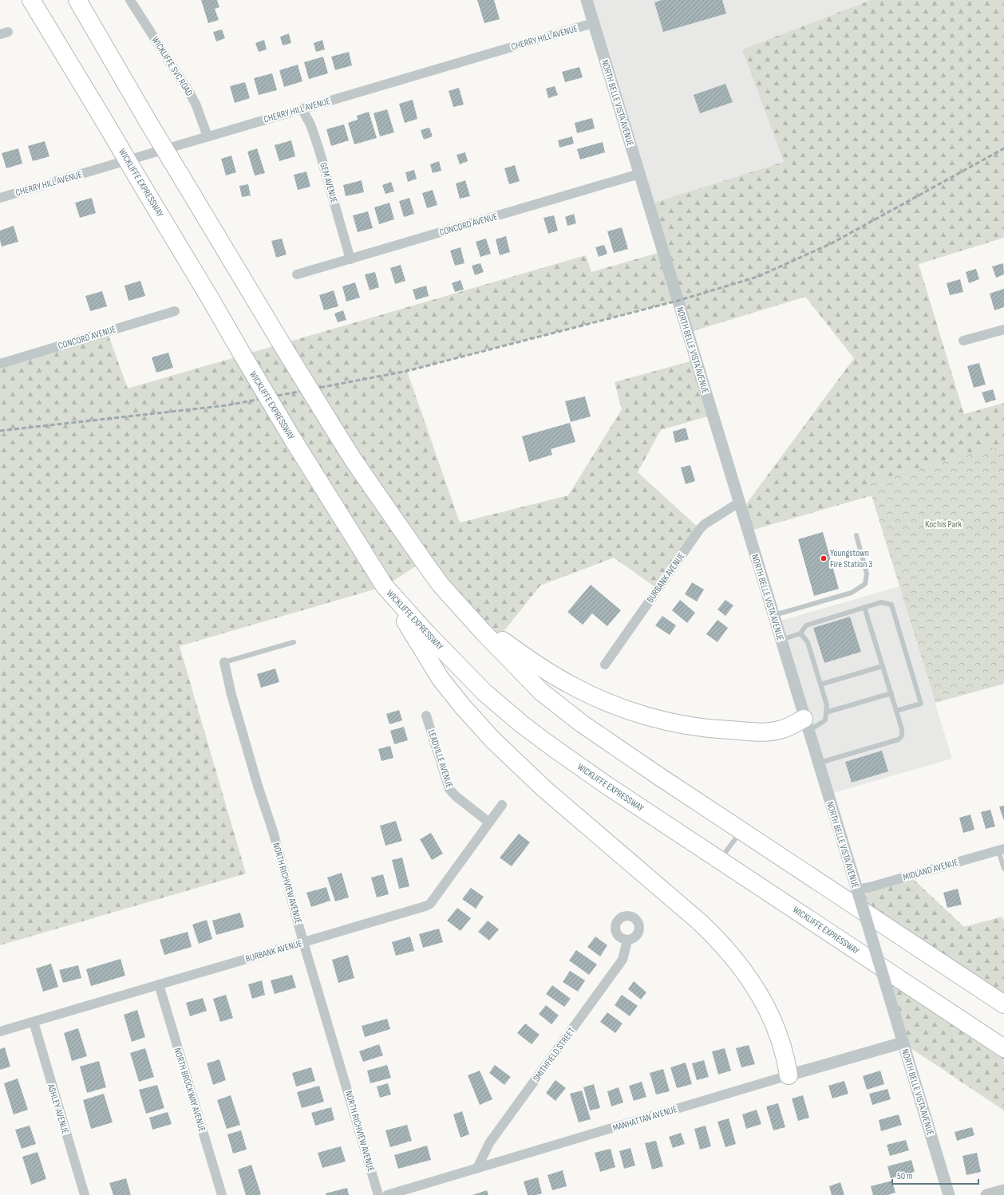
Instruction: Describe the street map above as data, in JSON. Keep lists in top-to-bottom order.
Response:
{
  "streets": {
    "highway": ["WICKLIFFE EXPRESSWAY"],
    "street": [
      "CHERRY HILL AVENUE",
      "WICKLIFFE SVC ROAD",
      "NORTH BELLE VISTA AVENUE",
      "GEM AVENUE",
      "CONCORD AVENUE",
      "BURBANK AVENUE",
      "LEADVILLE AVENUE",
      "MIDLAND AVENUE",
      "NORTH RICHVIEW AVENUE",
      "SMITHFIELD STREET",
      "NORTH BROCKWAY AVENUE",
      "ASHLEY AVENUE",
      "MANHATTAN AVENUE"
    ]
  },
  "crossings": [
    ["CHERRY HILL AVENUE", "WICKLIFFE SVC ROAD"],
    ["CHERRY HILL AVENUE", "NORTH BELLE VISTA AVENUE"],
    ["CHERRY HILL AVENUE", "GEM AVENUE"],
    ["NORTH BELLE VISTA AVENUE", "CONCORD AVENUE"],
    ["NORTH BELLE VISTA AVENUE", "BURBANK AVENUE"],
    ["NORTH BELLE VISTA AVENUE", "MIDLAND AVENUE"],
    ["NORTH BELLE VISTA AVENUE", "MANHATTAN AVENUE"],
    ["GEM AVENUE", "CONCORD AVENUE"],
    ["BURBANK AVENUE", "LEADVILLE AVENUE"],
    ["BURBANK AVENUE", "NORTH RICHVIEW AVENUE"],
    ["BURBANK AVENUE", "NORTH BROCKWAY AVENUE"],
    ["BURBANK AVENUE", "ASHLEY AVENUE"],
    ["SMITHFIELD STREET", "MANHATTAN AVENUE"]
  ],
  "parks": ["Kochis Park"],
  "places": ["Youngstown Fire Station 3"],
  "scale_bar": "50 m"
}
